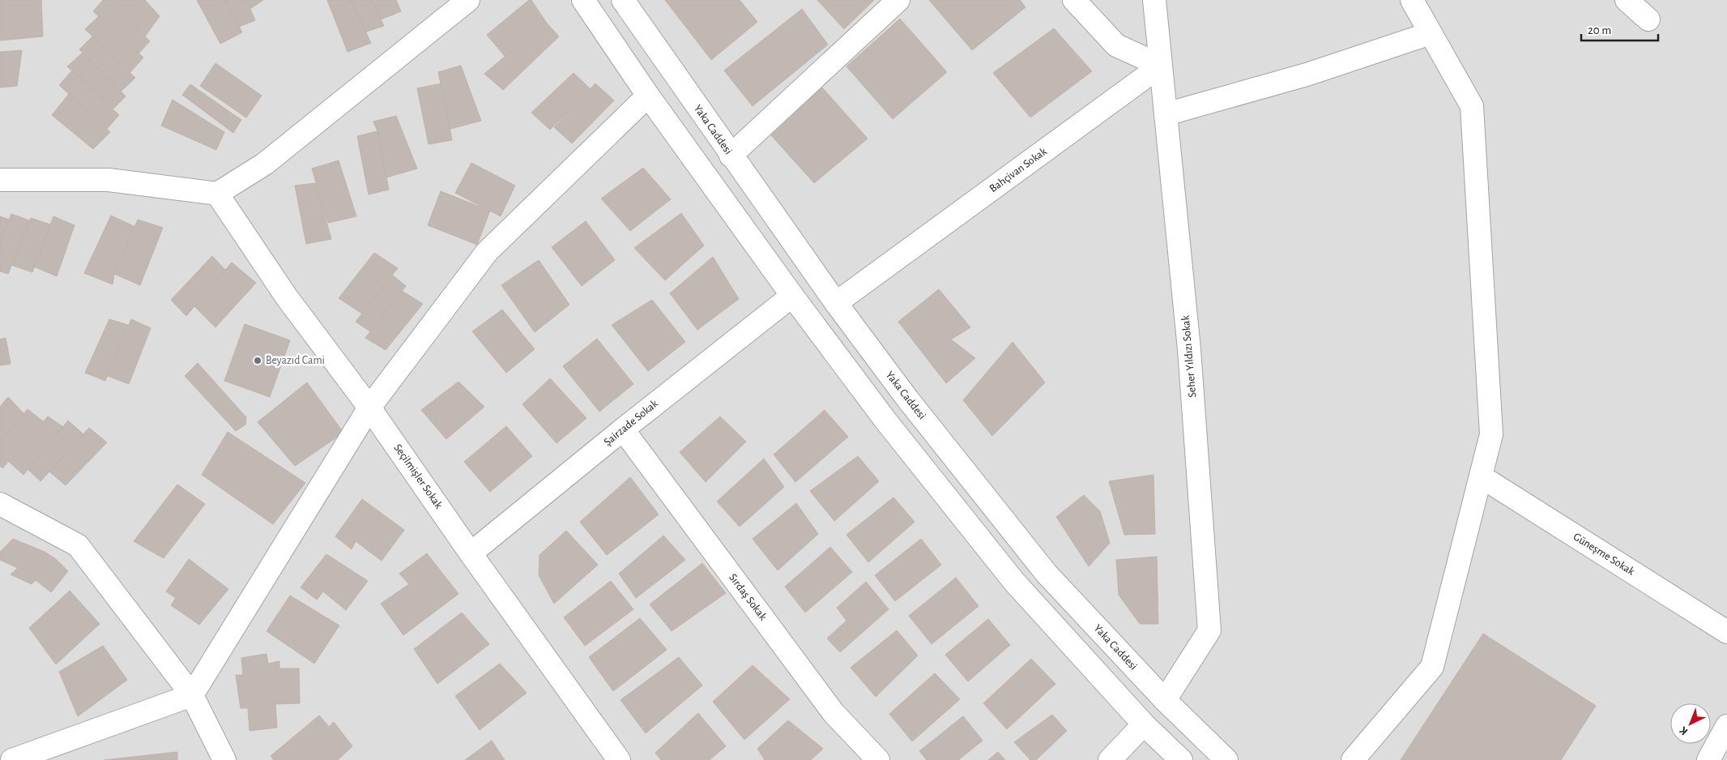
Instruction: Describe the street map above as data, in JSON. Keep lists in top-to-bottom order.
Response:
{
  "streets": {
    "street": [
      "Yaka Caddesi",
      "Bahçivan Sokak",
      "Seher Yıldızı Sokak",
      "Şairzade Sokak",
      "Seçilmişler Sokak",
      "Güneşme Sokak",
      "Sırdaş Sokak"
    ]
  },
  "crossings": [
    ["Yaka Caddesi", "Bahçivan Sokak"],
    ["Yaka Caddesi", "Seher Yıldızı Sokak"],
    ["Bahçivan Sokak", "Seher Yıldızı Sokak"],
    ["Şairzade Sokak", "Seçilmişler Sokak"],
    ["Şairzade Sokak", "Sırdaş Sokak"]
  ],
  "places": ["Beyazıd Cami"],
  "scale_bar": "20 m",
  "north": "bottom left"
}
